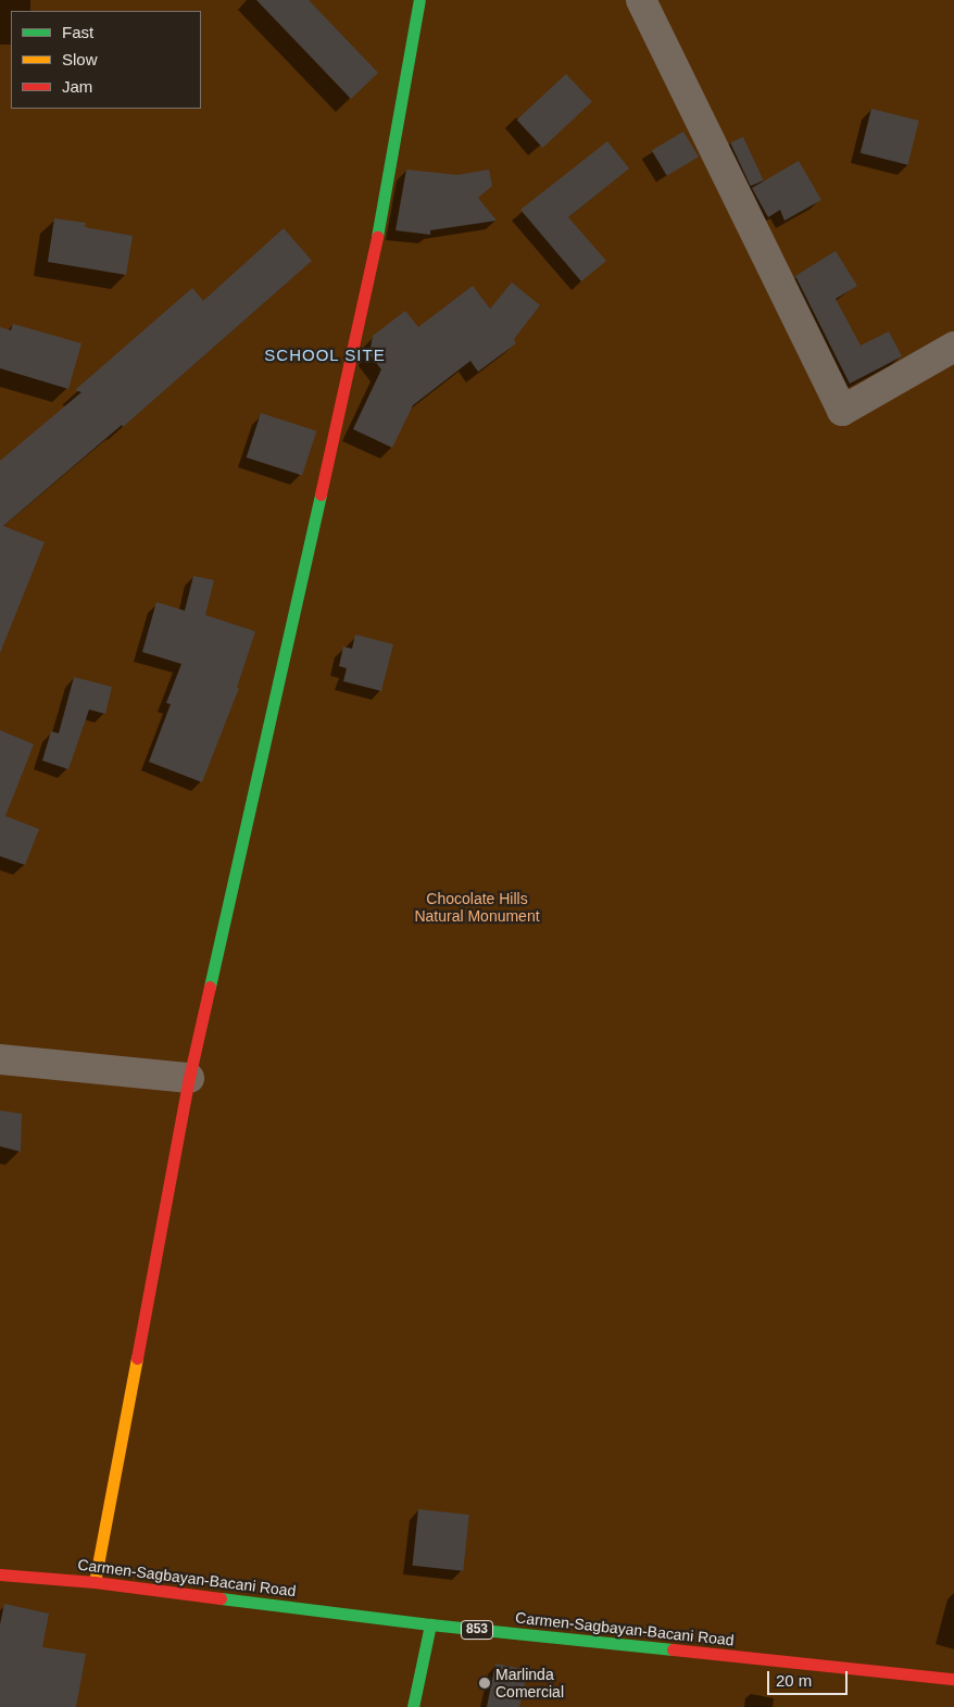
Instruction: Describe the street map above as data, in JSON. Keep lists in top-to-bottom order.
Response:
{
  "streets": {
    "street": ["Carmen-Sagbayan-Bacani Road", "853"]
  },
  "districts": ["SCHOOL SITE"],
  "parks": ["Chocolate Hills Natural Monument"],
  "places": ["Marlinda Comercial"],
  "legend": ["Fast", "Slow", "Jam"],
  "scale_bar": "20 m"
}
